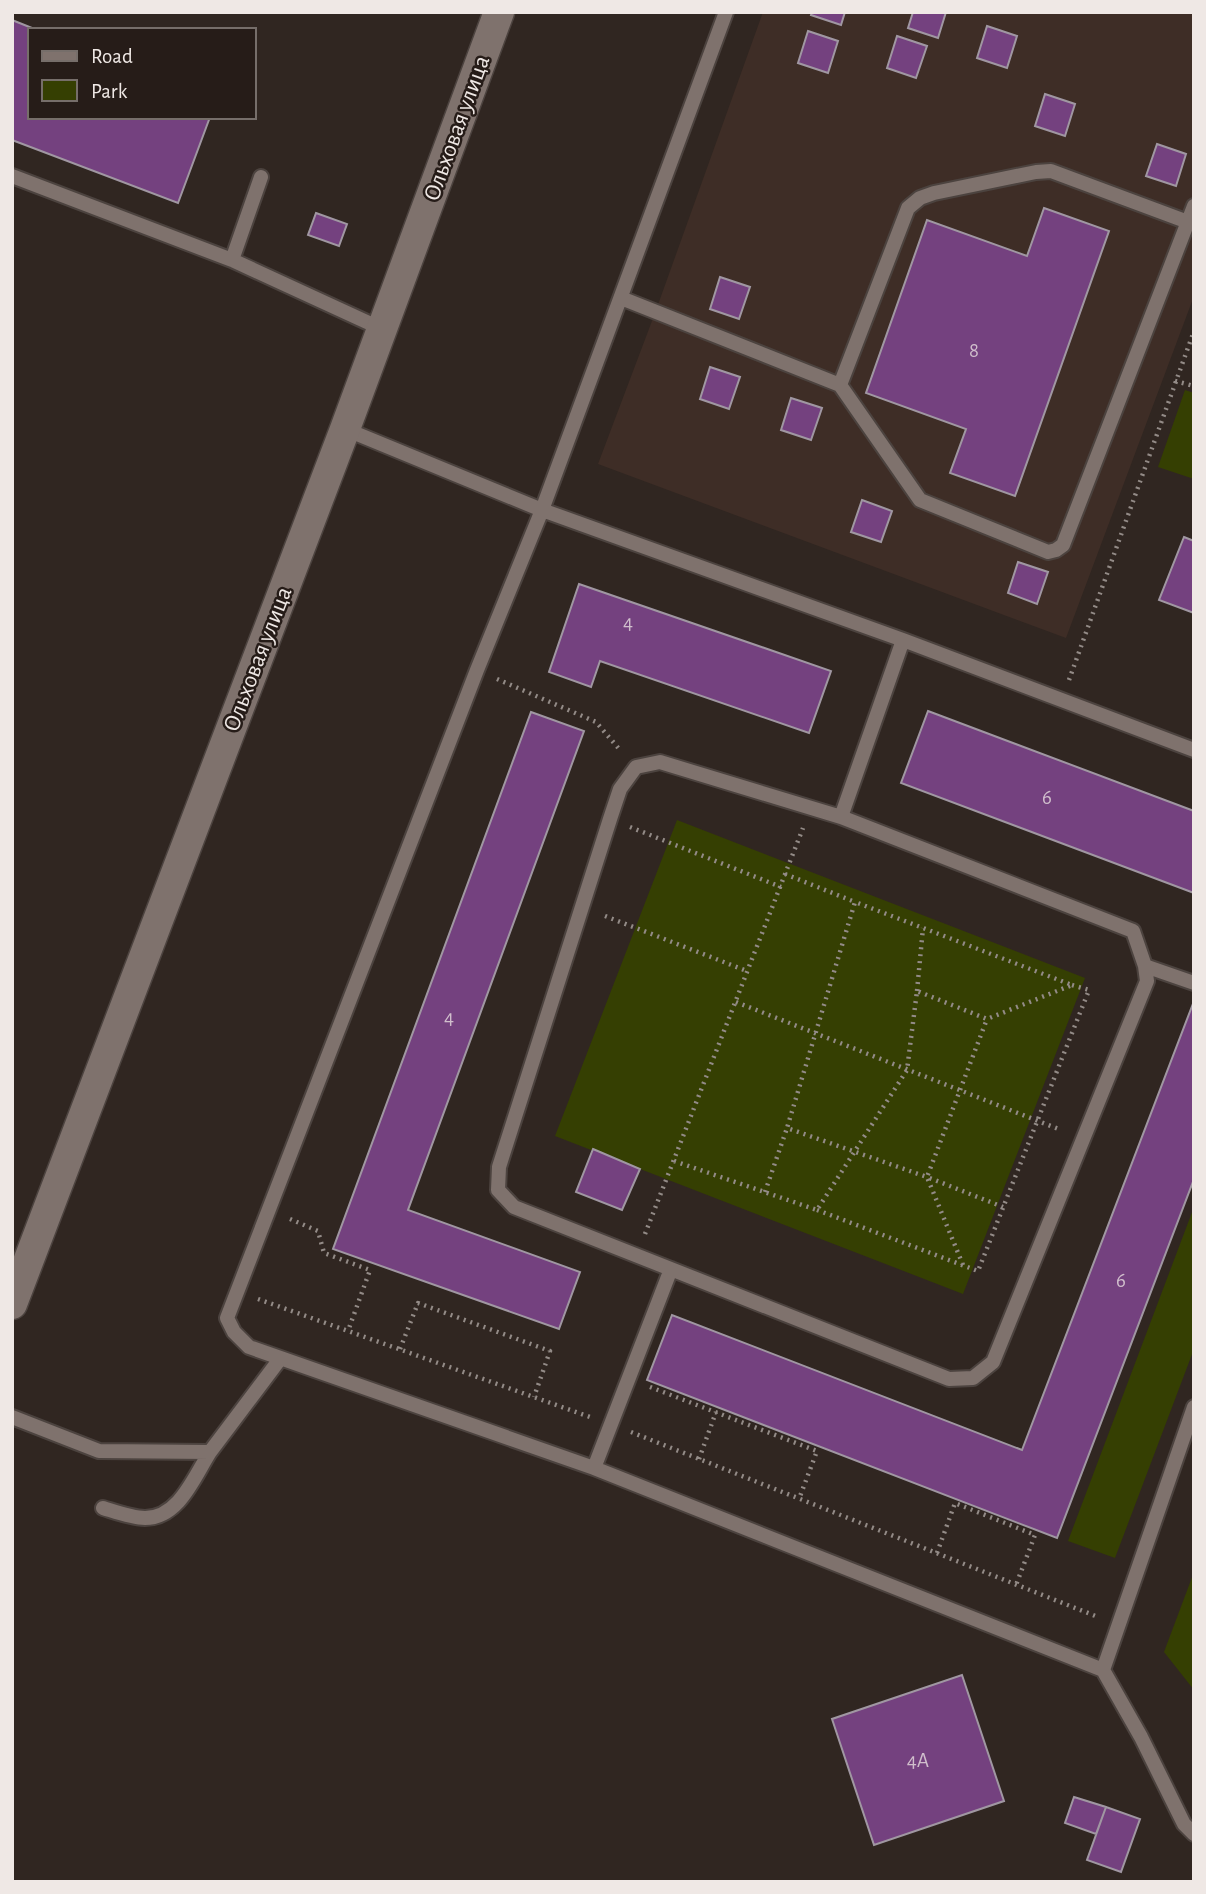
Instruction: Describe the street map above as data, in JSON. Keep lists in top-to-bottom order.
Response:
{
  "streets": {
    "street": ["Ольховая улица"]
  },
  "house_numbers": [
    "8",
    "4",
    "6",
    "4",
    "6",
    "4А"
  ],
  "legend": ["Road", "Park"]
}
